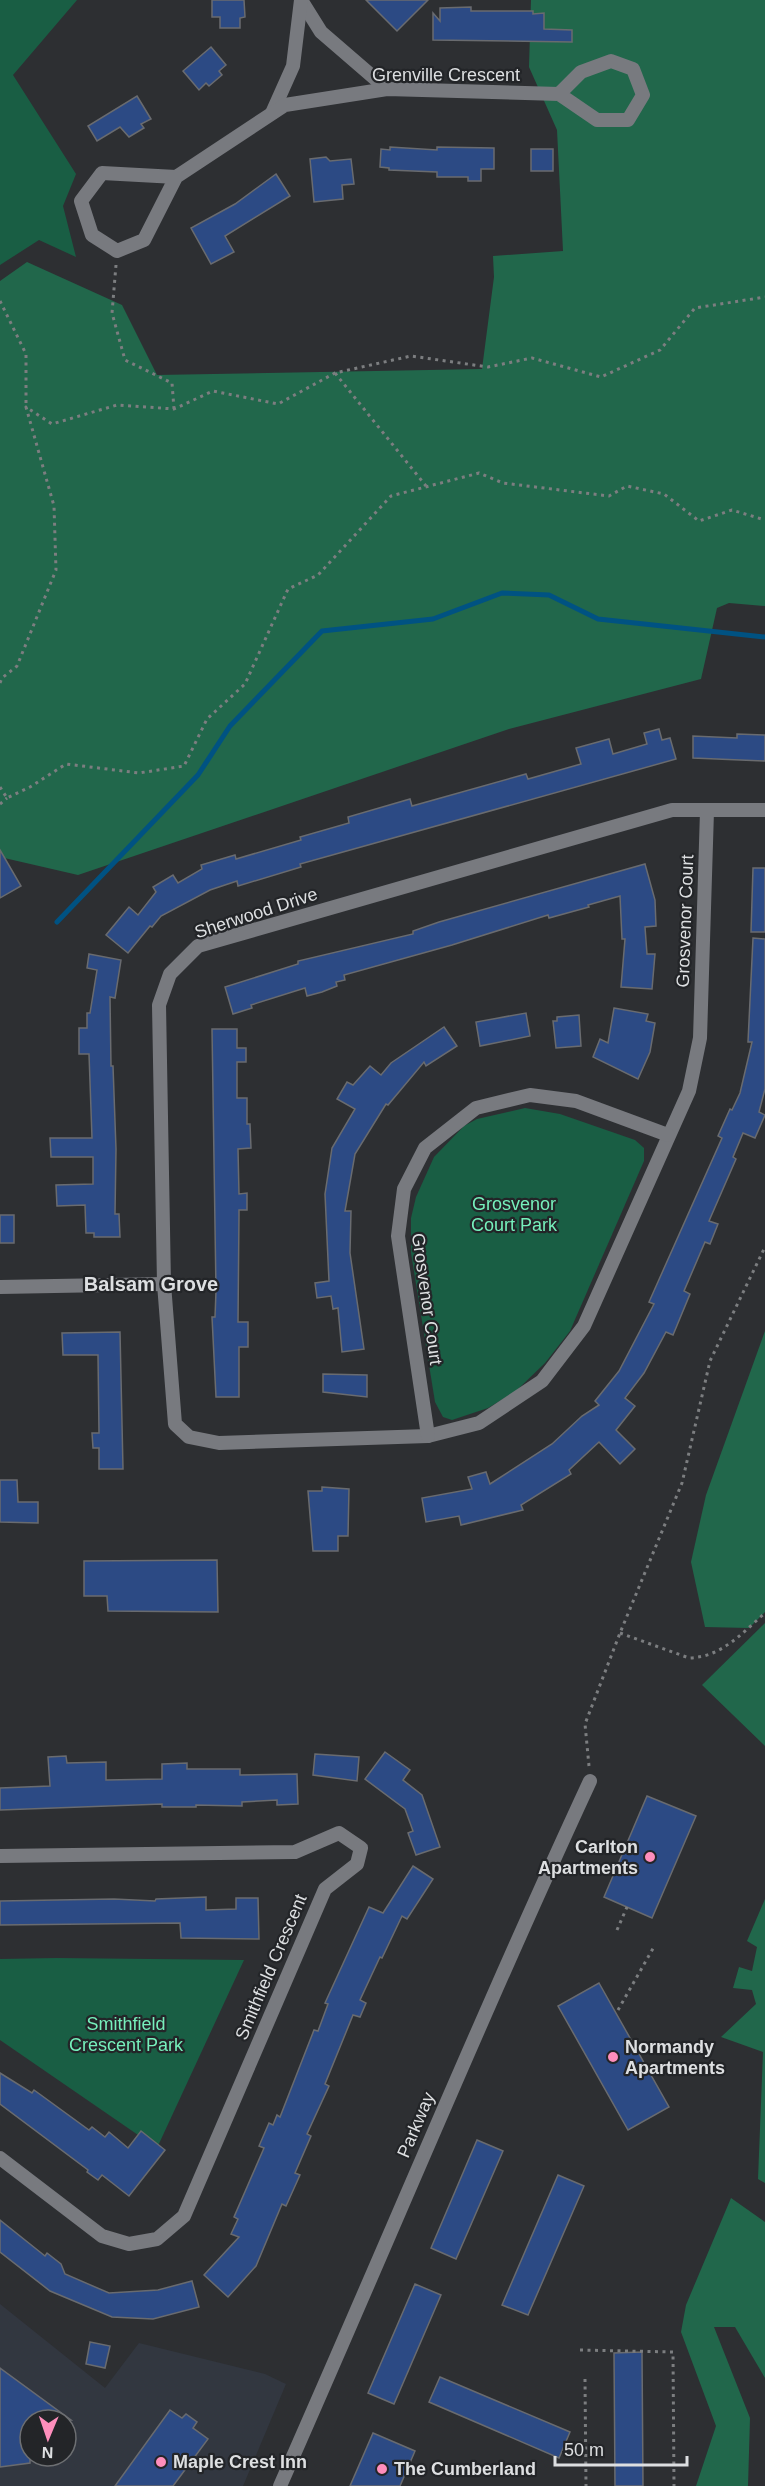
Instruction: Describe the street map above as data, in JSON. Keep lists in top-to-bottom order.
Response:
{
  "streets": {
    "street": [
      "Grenville Crescent",
      "Sherwood Drive",
      "Grosvenor Court",
      "Smithfield Crescent",
      "Parkway"
    ]
  },
  "crossings": [
    ["Sherwood Drive", "Grosvenor Court"]
  ],
  "districts": ["Balsam Grove"],
  "parks": ["Grosvenor Court Park", "Smithfield Crescent Park"],
  "places": [
    "Carlton Apartments",
    "Normandy Apartments",
    "Maple Crest Inn",
    "The Cumberland"
  ],
  "scale_bar": "50 m",
  "north": "bottom"
}
